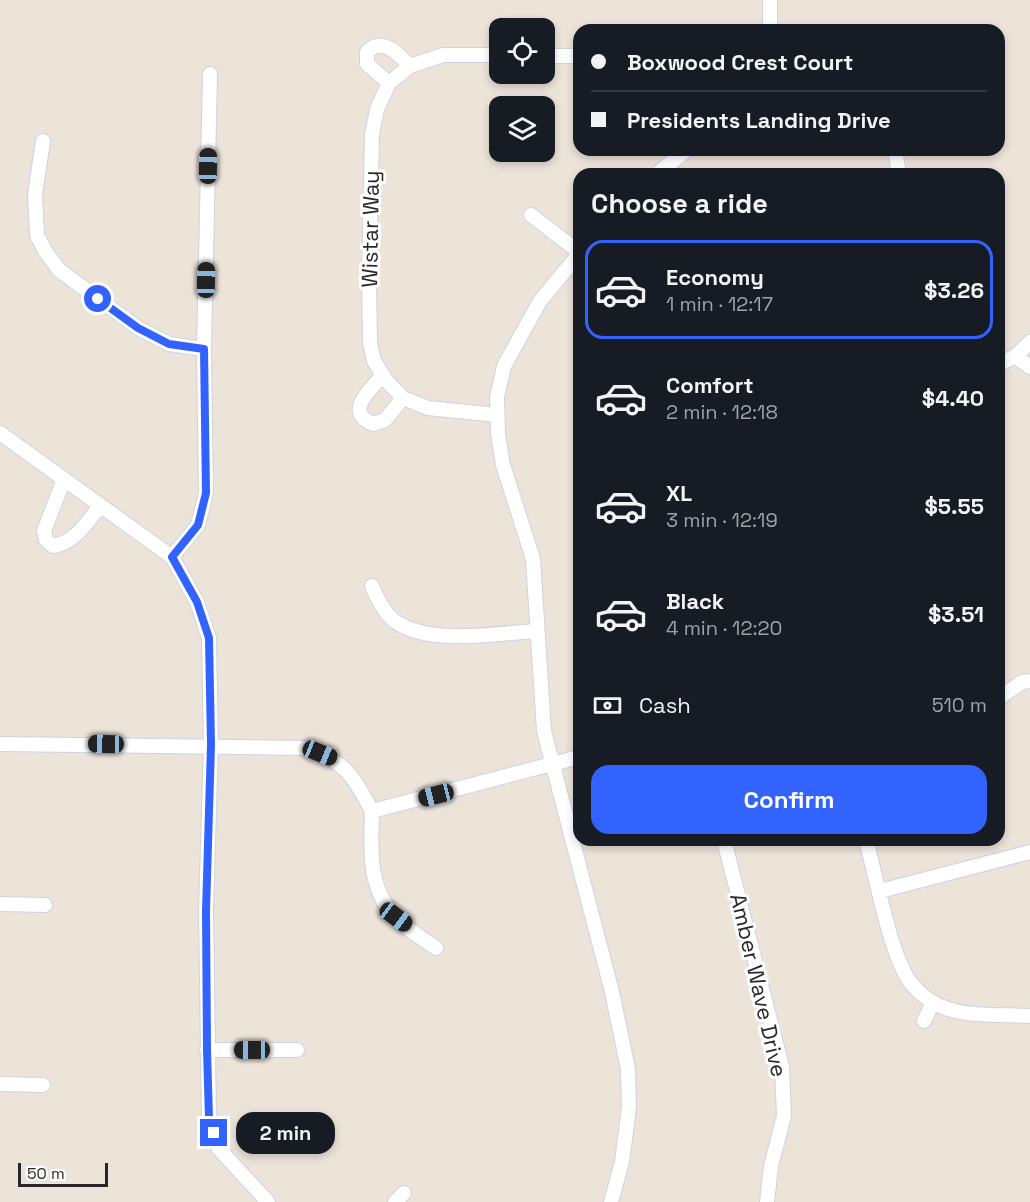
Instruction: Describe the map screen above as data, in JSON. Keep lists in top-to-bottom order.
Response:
{
  "streets": {
    "street": ["Wistar Way", "Amber Wave Drive"]
  },
  "scale_bar": "50 m",
  "page": {
    "banner": ["Boxwood Crest Court", "Presidents Landing Drive"],
    "heading": "Choose a ride",
    "list": [
      {
        "name": "Economy",
        "note": "1 min · 12:17",
        "value": "$3.26"
      },
      {
        "name": "Comfort",
        "note": "2 min · 12:18",
        "value": "$4.40"
      },
      {
        "name": "XL",
        "note": "3 min · 12:19",
        "value": "$5.55"
      },
      {
        "name": "Black",
        "note": "4 min · 12:20",
        "value": "$3.51"
      }
    ],
    "pay": ["Cash", "510 m"],
    "buttons": "Confirm",
    "bubble": "2 min",
    "scale": "50 m"
  }
}
